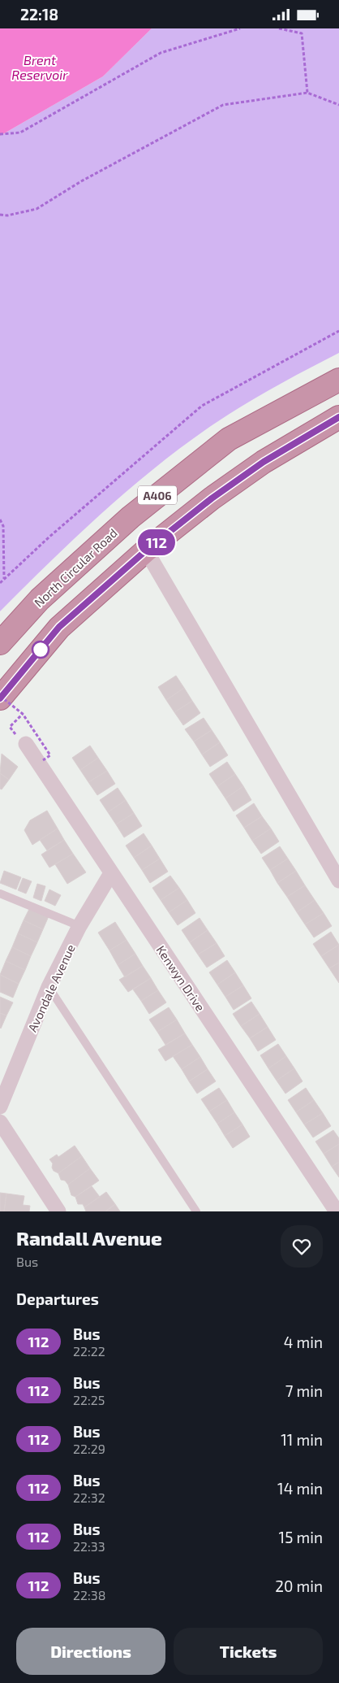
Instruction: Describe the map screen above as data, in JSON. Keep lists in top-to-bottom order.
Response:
{
  "streets": {
    "highway": ["A406", "North Circular Road"],
    "street": ["Kenwyn Drive", "Avondale Avenue"]
  },
  "crossings": [
    ["Kenwyn Drive", "Avondale Avenue"]
  ],
  "water": ["Brent Reservoir"],
  "lines": ["bus line 112"],
  "page": {
    "status": "22:18",
    "on_map": "112",
    "heading": [
      ["Randall Avenue", "Bus"],
      "Departures"
    ],
    "list": [
      {
        "mark": "112",
        "name": "Bus",
        "note": "22:22",
        "value": "4 min"
      },
      {
        "mark": "112",
        "name": "Bus",
        "note": "22:25",
        "value": "7 min"
      },
      {
        "mark": "112",
        "name": "Bus",
        "note": "22:29",
        "value": "11 min"
      },
      {
        "mark": "112",
        "name": "Bus",
        "note": "22:32",
        "value": "14 min"
      },
      {
        "mark": "112",
        "name": "Bus",
        "note": "22:33",
        "value": "15 min"
      },
      {
        "mark": "112",
        "name": "Bus",
        "note": "22:38",
        "value": "20 min"
      }
    ],
    "buttons": ["Directions", "Tickets"]
  }
}
